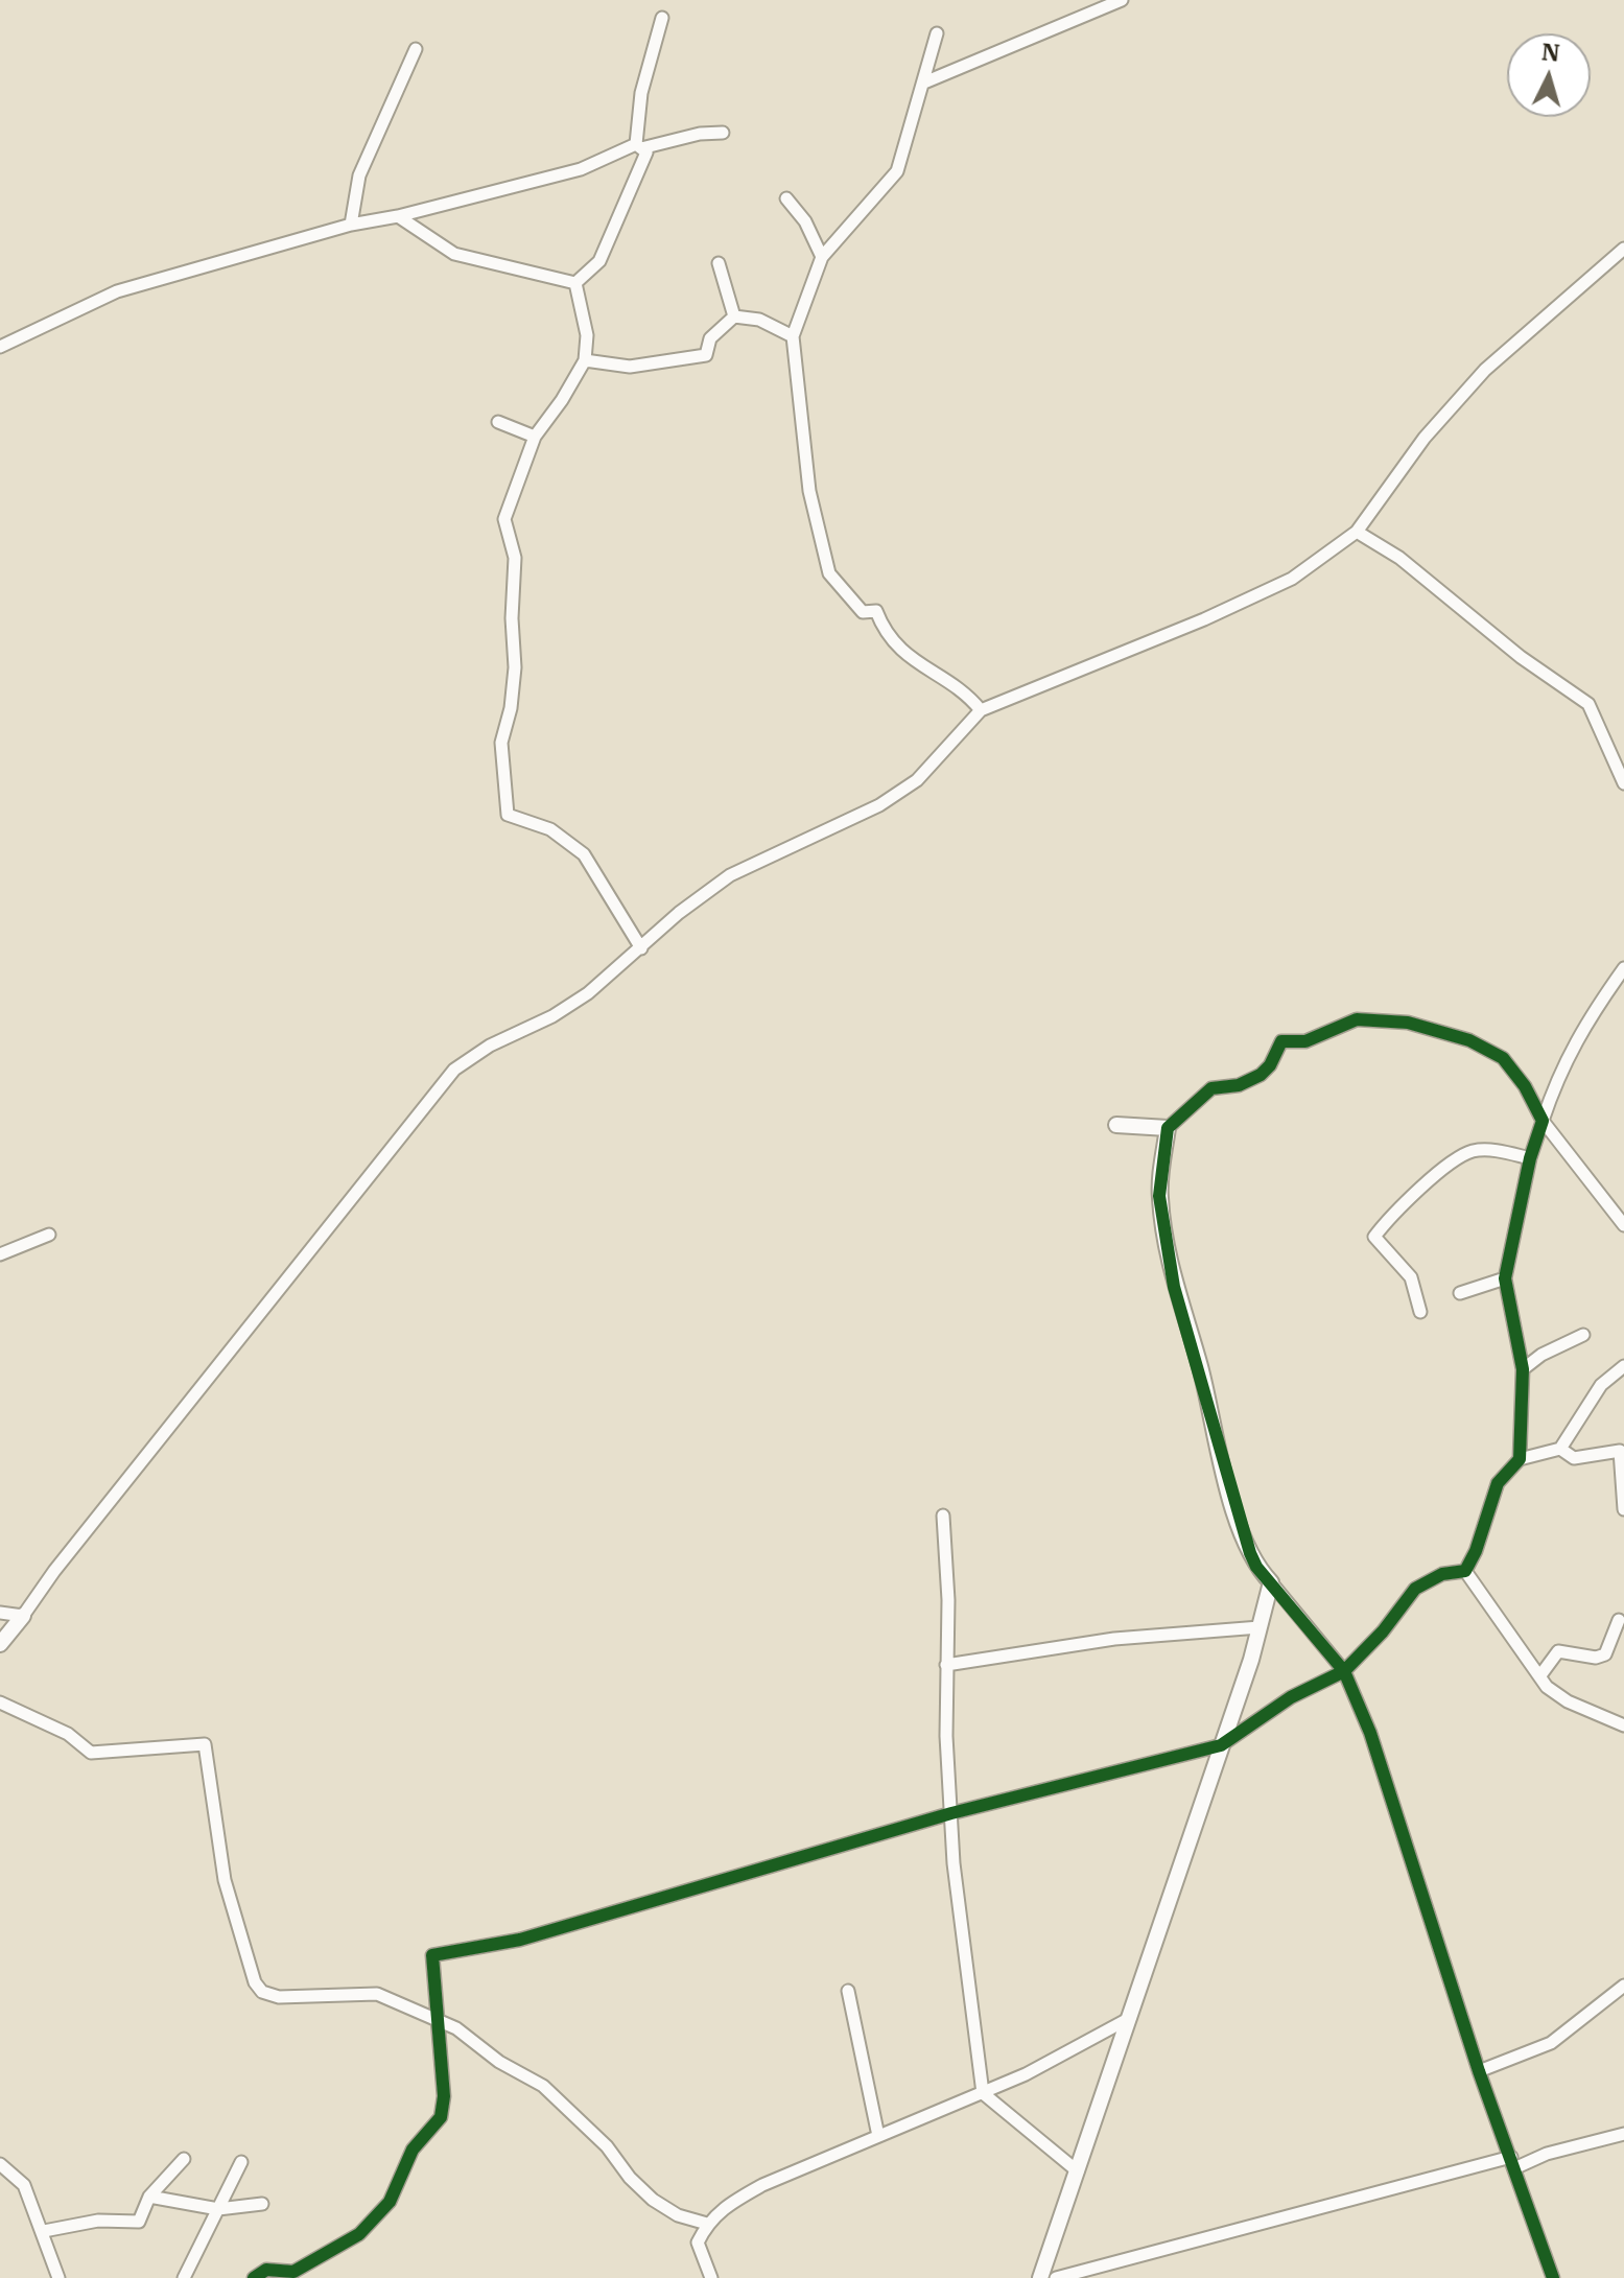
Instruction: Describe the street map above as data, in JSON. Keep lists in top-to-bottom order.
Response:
{
  "north": "top"
}
